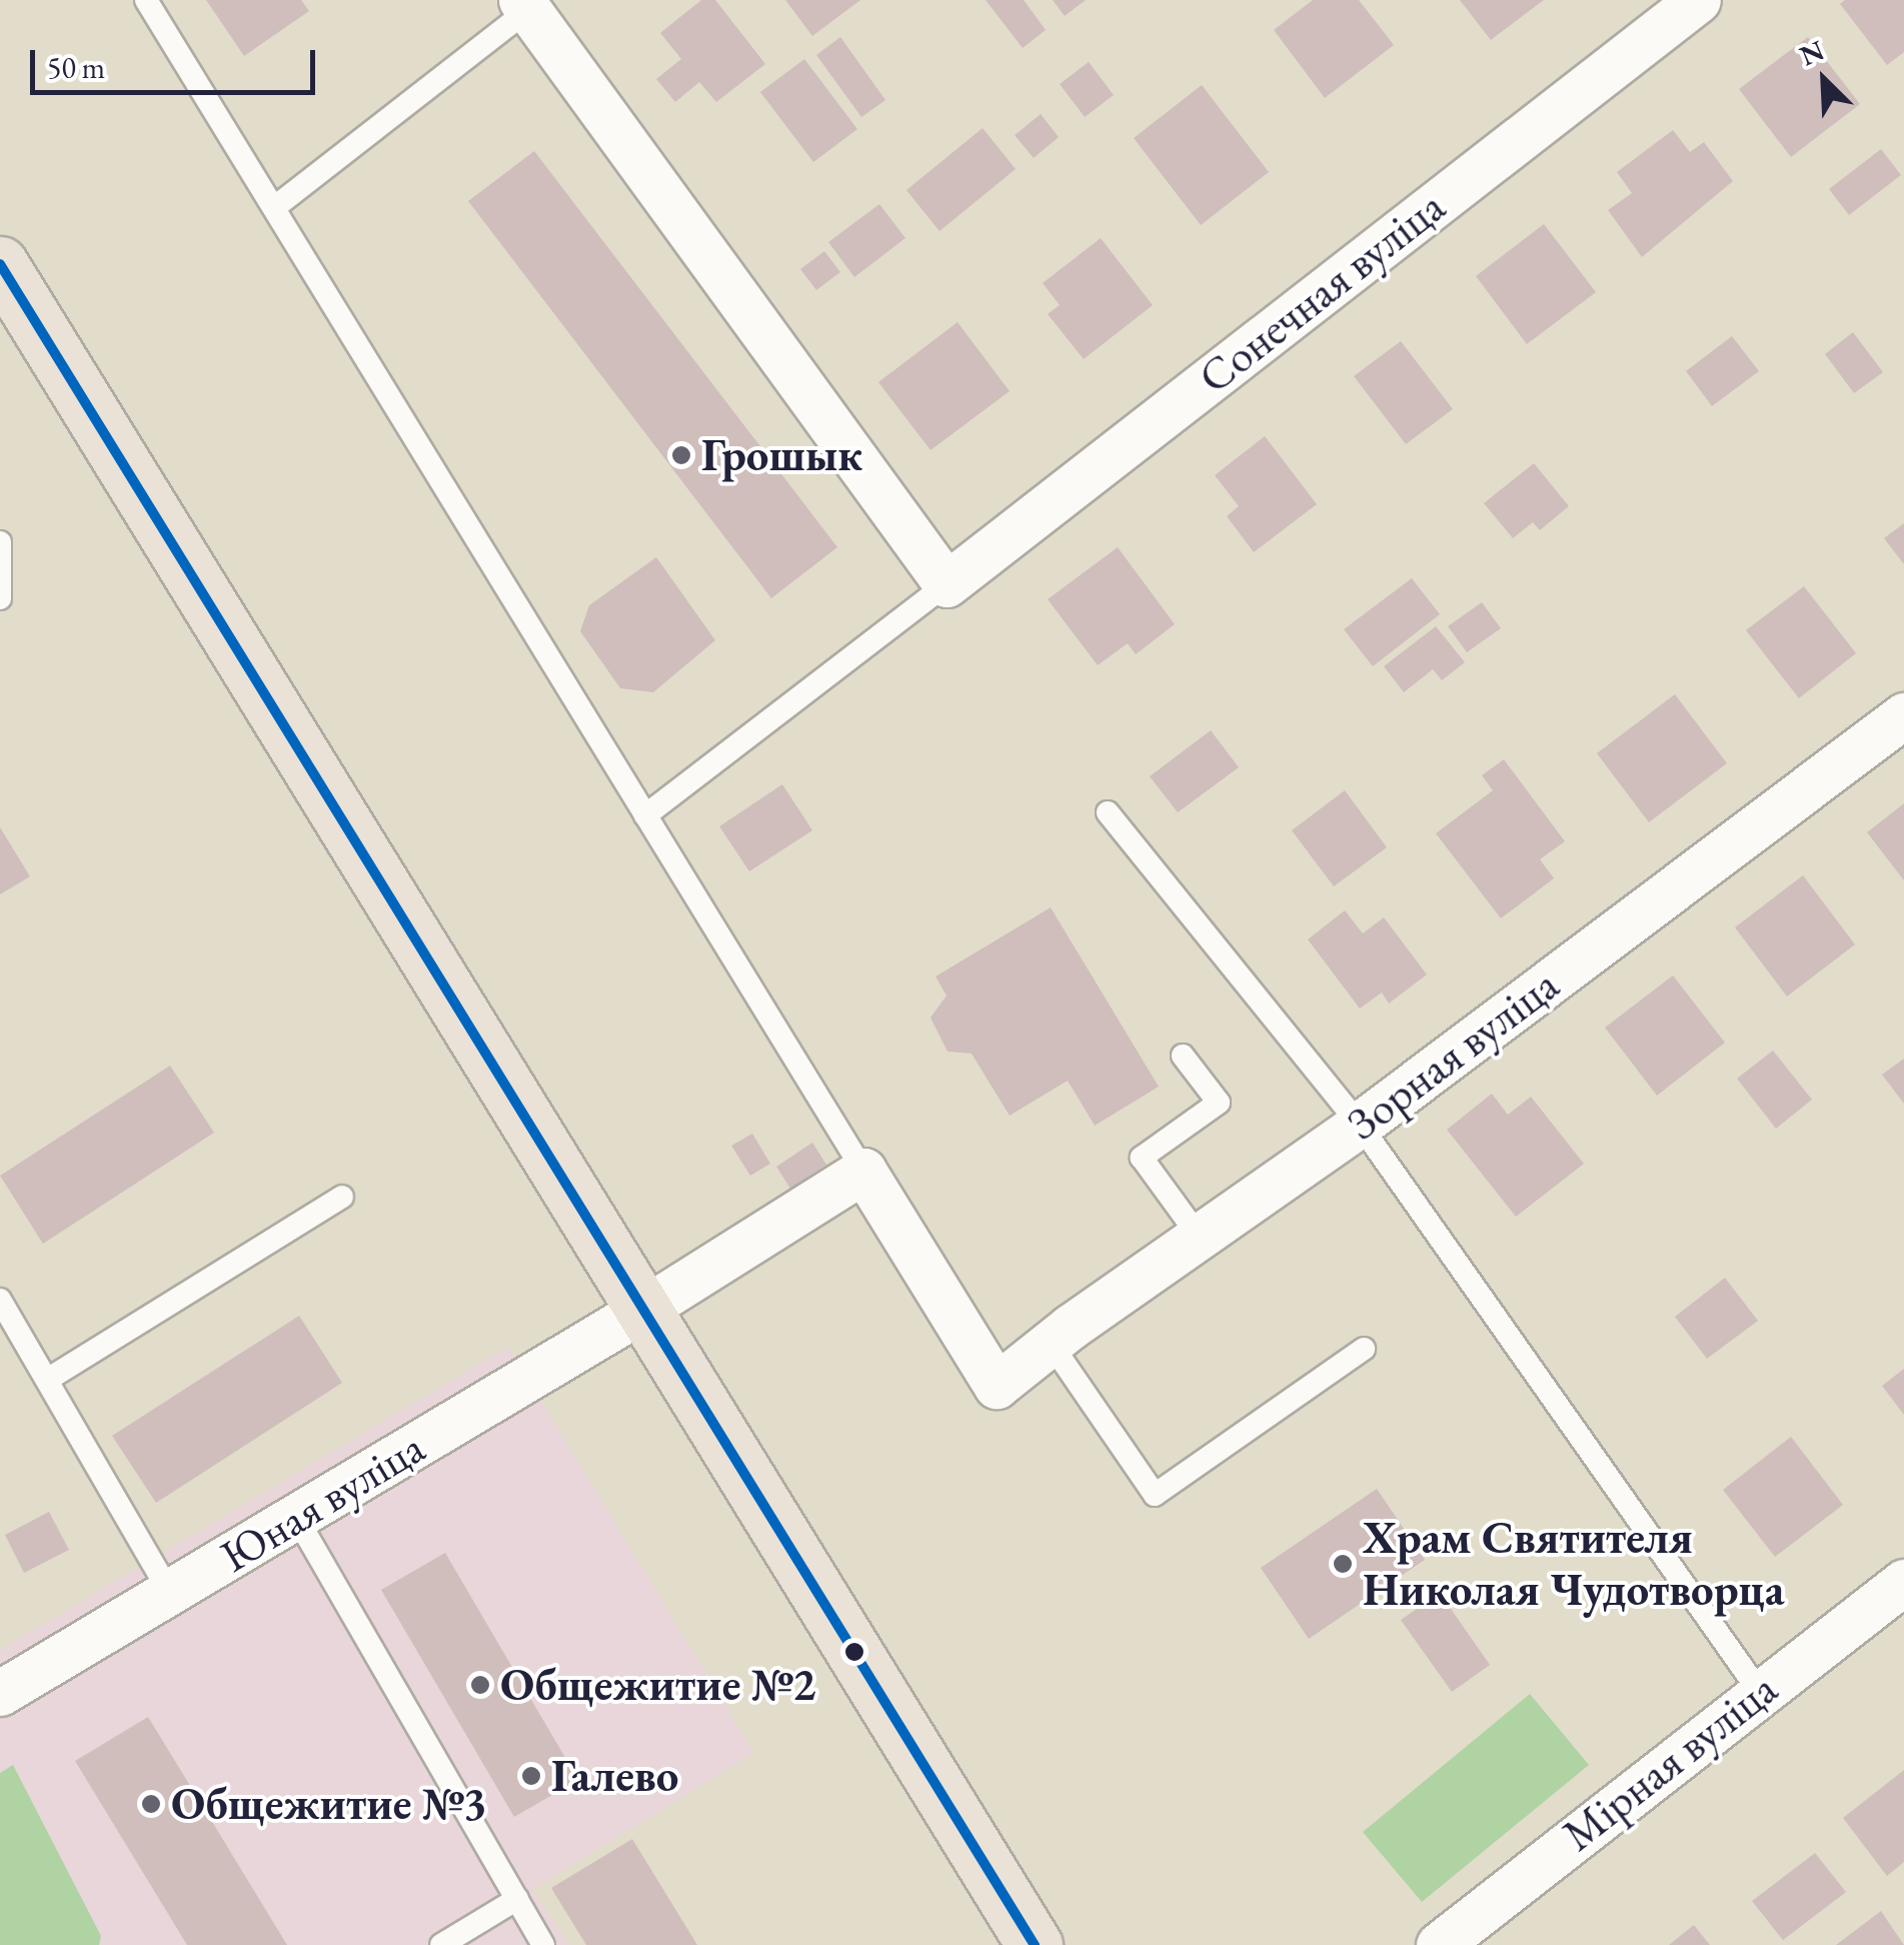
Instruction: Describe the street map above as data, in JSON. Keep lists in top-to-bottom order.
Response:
{
  "streets": {
    "street": [
      "Сонечная вуліца",
      "Зорная вуліца",
      "Юная вуліца",
      "Мірная вуліца"
    ]
  },
  "crossings": [
    ["Зорная вуліца", "Юная вуліца"]
  ],
  "places": [
    "Грошык",
    "Храм Святителя Николая Чудотворца",
    "Общежитие №2",
    "Галево",
    "Общежитие №3"
  ],
  "scale_bar": "50 m",
  "north": "top left"
}
